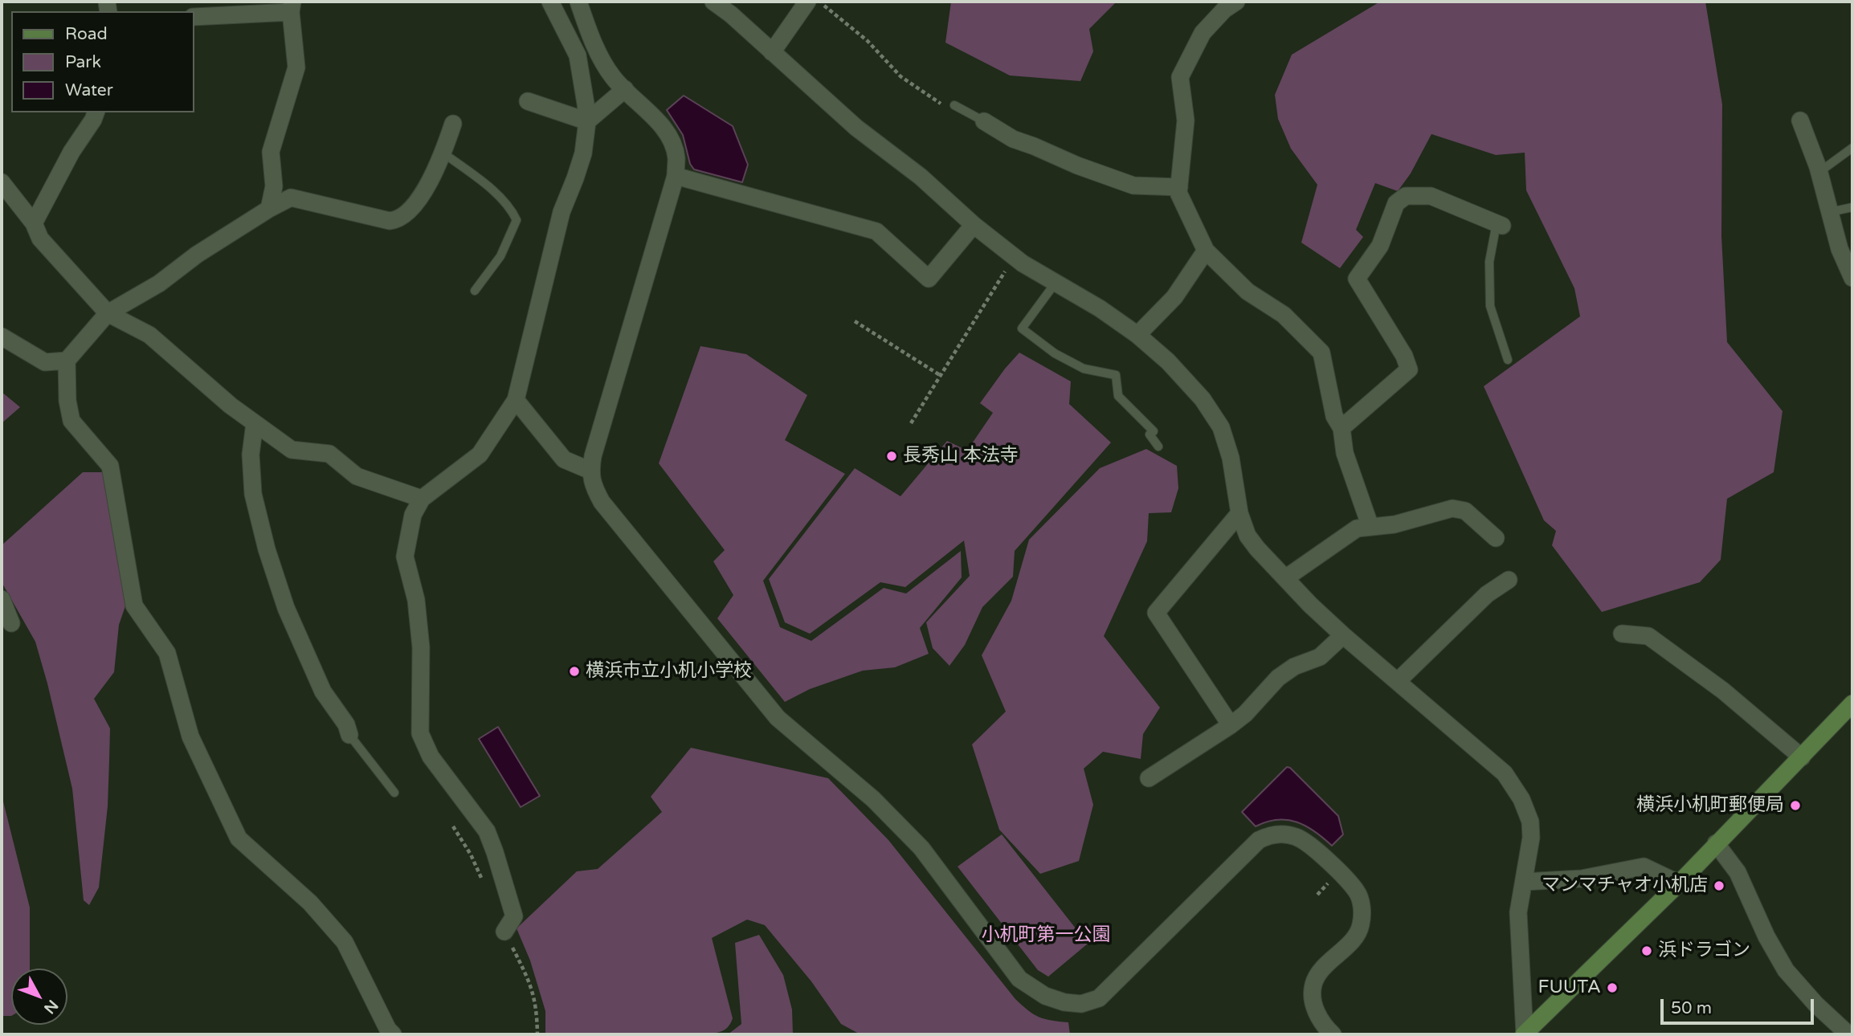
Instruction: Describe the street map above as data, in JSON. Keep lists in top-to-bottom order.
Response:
{
  "parks": ["小机町第一公園"],
  "places": [
    "長秀山 本法寺",
    "横浜市立小机小学校",
    "横浜小机町郵便局",
    "マンマチャオ小机店",
    "浜ドラゴン",
    "FUUTA"
  ],
  "legend": ["Road", "Park", "Water"],
  "scale_bar": "50 m",
  "north": "bottom right"
}
